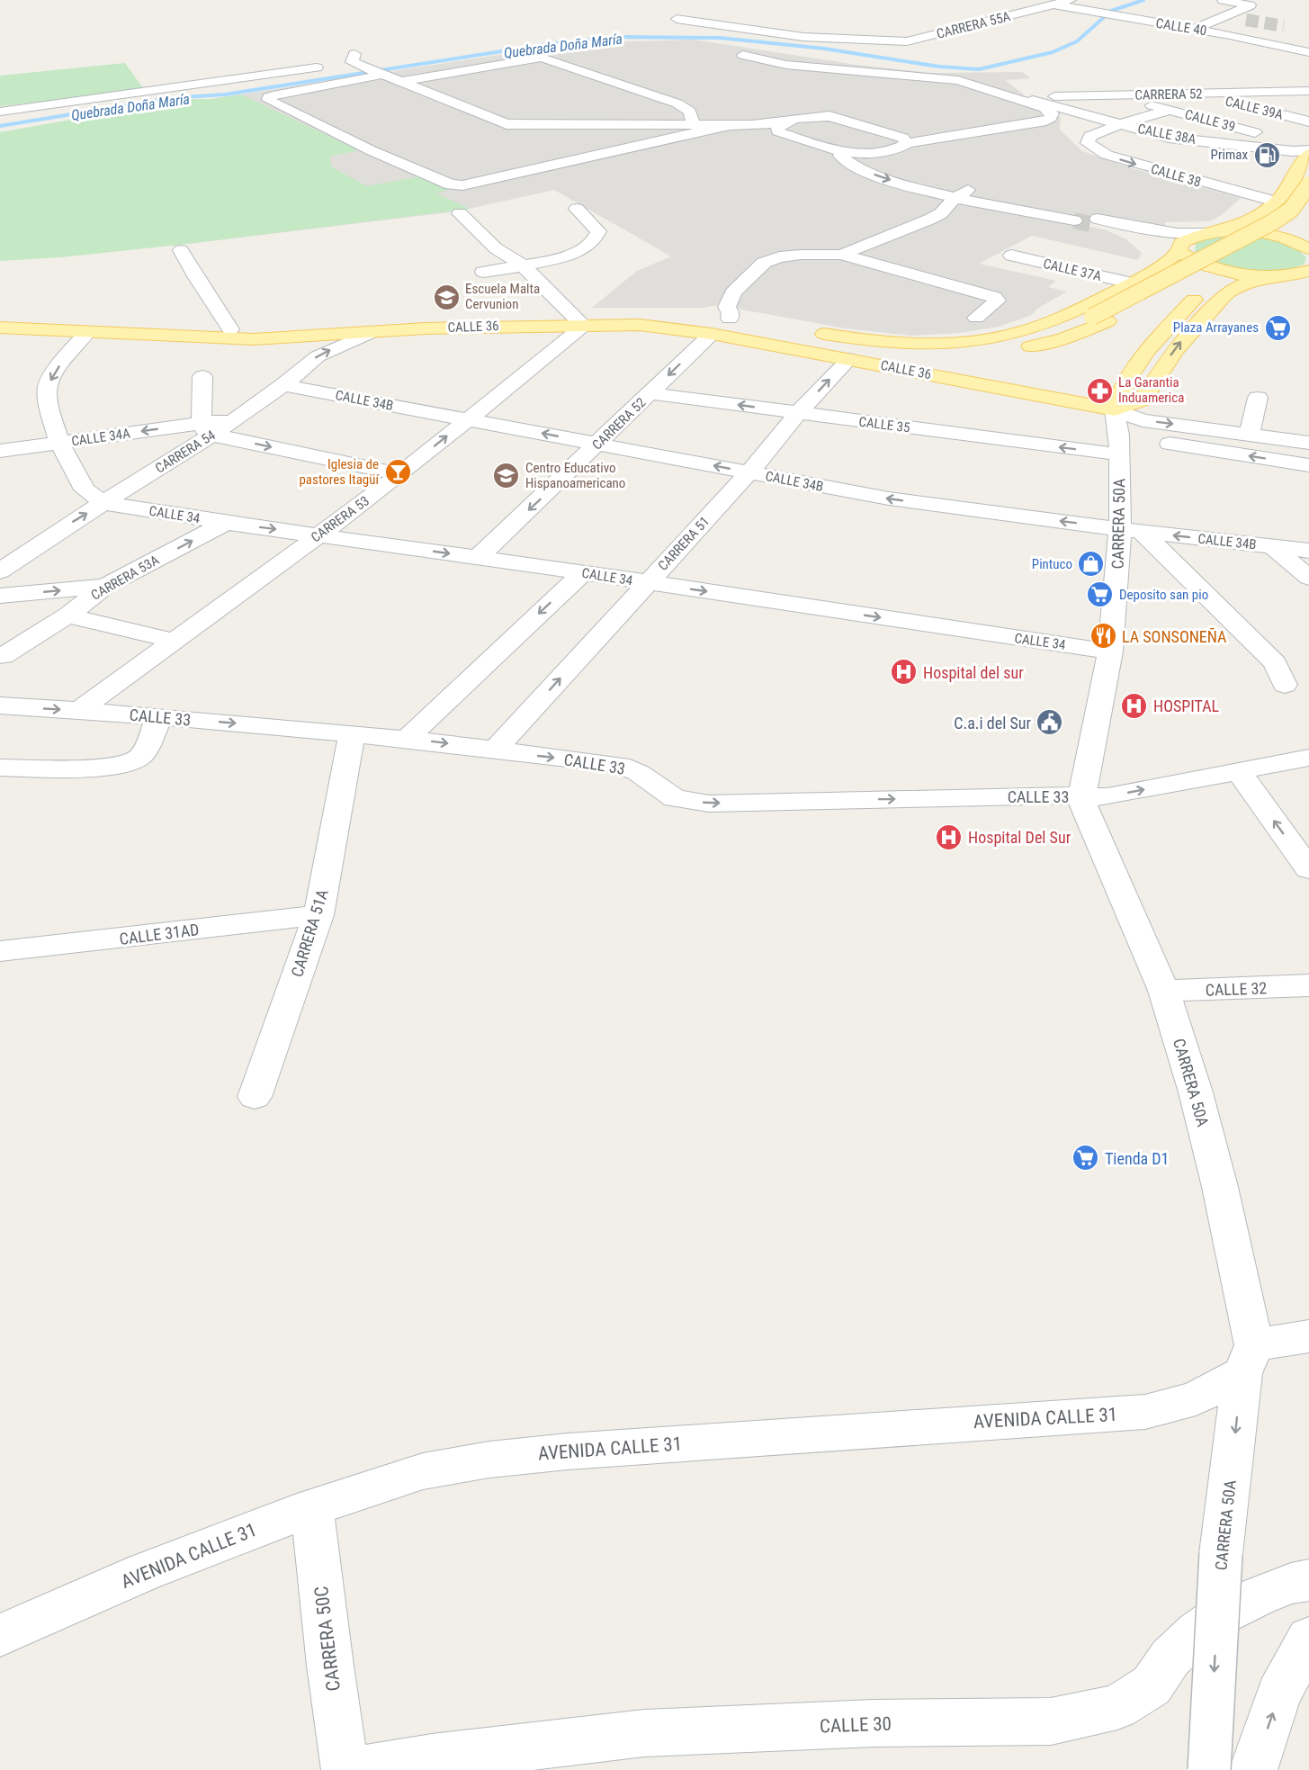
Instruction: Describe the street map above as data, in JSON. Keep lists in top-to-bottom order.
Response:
{
  "streets": {
    "main road": ["CALLE 36"],
    "street": [
      "CARRERA 55A",
      "CALLE 40",
      "CARRERA 52",
      "CALLE 39A",
      "CALLE 39",
      "CALLE 38A",
      "CALLE 38",
      "CALLE 37A",
      "CALLE 34B",
      "CALLE 35",
      "CALLE 34A",
      "CARRERA 54",
      "CALLE 34",
      "CARRERA 53",
      "CARRERA 50A",
      "CARRERA 51",
      "CARRERA 53A",
      "CALLE 33",
      "CARRERA 51A",
      "CALLE 31AD",
      "CALLE 32",
      "AVENIDA CALLE 31",
      "CARRERA 50C",
      "CALLE 30"
    ]
  },
  "crossings": [
    ["CARRERA 55A", "CALLE 40"],
    ["CARRERA 52", "CALLE 39A"],
    ["CARRERA 52", "CALLE 39"],
    ["CARRERA 52", "CALLE 38A"],
    ["CARRERA 52", "CALLE 36"],
    ["CARRERA 52", "CALLE 34B"],
    ["CARRERA 52", "CALLE 35"],
    ["CARRERA 52", "CALLE 34"],
    ["CALLE 38A", "CALLE 38"],
    ["CALLE 37A", "CALLE 36"],
    ["CALLE 36", "CARRERA 54"],
    ["CALLE 36", "CARRERA 53"],
    ["CALLE 36", "CARRERA 50A"],
    ["CALLE 36", "CARRERA 51"],
    ["CALLE 34B", "CARRERA 54"],
    ["CALLE 34B", "CARRERA 53"],
    ["CALLE 34B", "CARRERA 50A"],
    ["CALLE 34B", "CARRERA 51"],
    ["CALLE 35", "CARRERA 50A"],
    ["CALLE 35", "CARRERA 51"],
    ["CALLE 34A", "CARRERA 54"],
    ["CALLE 34A", "CARRERA 53"],
    ["CARRERA 54", "CALLE 34"],
    ["CALLE 34", "CARRERA 53"],
    ["CALLE 34", "CARRERA 50A"],
    ["CALLE 34", "CARRERA 51"],
    ["CALLE 34", "CARRERA 53A"],
    ["CARRERA 53", "CALLE 33"],
    ["CARRERA 50A", "CALLE 33"],
    ["CARRERA 50A", "CALLE 32"],
    ["CARRERA 50A", "AVENIDA CALLE 31"],
    ["CARRERA 51", "CALLE 33"],
    ["CALLE 33", "CARRERA 51A"],
    ["CARRERA 51A", "CALLE 31AD"],
    ["AVENIDA CALLE 31", "CARRERA 50C"]
  ],
  "one_way": [
    "CARRERA 52",
    "CALLE 34B",
    "CARRERA 54",
    "CALLE 34",
    "CARRERA 53A",
    "CALLE 33"
  ],
  "water": ["Quebrada Doña María"],
  "places": {
    "fuel station": ["Primax"],
    "school or university": ["Escuela Malta Cervunion", "Centro Educativo Hispanoamericano"],
    "supermarket": ["Plaza Arrayanes", "Deposito san pio", "Tienda D1"],
    "pharmacy": ["La Garantia Induamerica"],
    "bar": ["Iglesia de pastores Itagüí"],
    "shop": ["Pintuco"],
    "restaurant": ["LA SONSONEÑA"],
    "hospital": ["Hospital del sur", "HOSPITAL", "Hospital Del Sur"],
    "public building": ["C.a.i del Sur"]
  }
}
